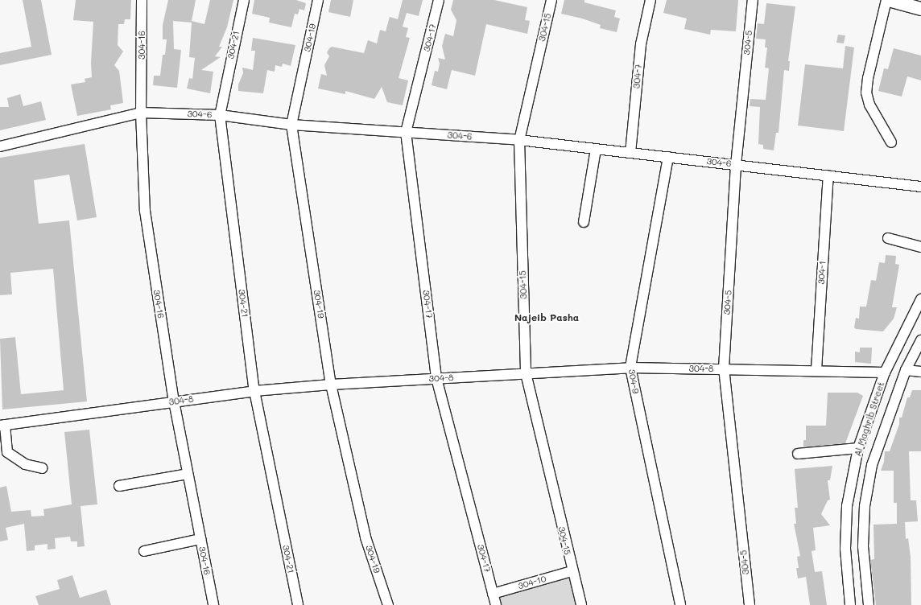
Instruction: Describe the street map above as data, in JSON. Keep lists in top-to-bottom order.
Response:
{
  "streets": {
    "street": [
      "304-15",
      "304-19",
      "304-17",
      "304-5",
      "304-16",
      "304-21",
      "304-7",
      "304-6",
      "304-1",
      "304-8",
      "304-9",
      "Al Maghrib Street",
      "304-10"
    ]
  },
  "crossings": [
    ["304-15", "304-6"],
    ["304-15", "304-8"],
    ["304-15", "304-10"],
    ["304-19", "304-6"],
    ["304-19", "304-8"],
    ["304-17", "304-6"],
    ["304-17", "304-8"],
    ["304-17", "304-10"],
    ["304-5", "304-6"],
    ["304-5", "304-8"],
    ["304-16", "304-6"],
    ["304-16", "304-8"],
    ["304-21", "304-6"],
    ["304-21", "304-8"],
    ["304-7", "304-6"],
    ["304-6", "304-1"],
    ["304-6", "304-9"],
    ["304-1", "304-8"],
    ["304-8", "304-9"],
    ["304-8", "Al Maghrib Street"]
  ],
  "districts": ["Najeib Pasha"]
}
